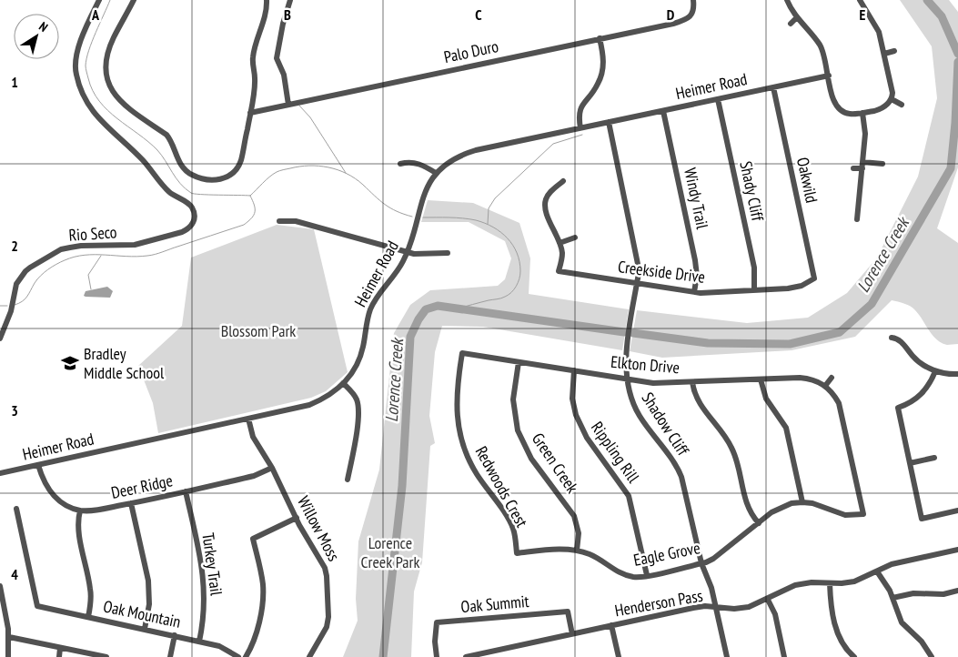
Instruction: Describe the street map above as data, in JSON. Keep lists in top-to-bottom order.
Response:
{
  "streets": {
    "street": [
      "Palo Duro",
      "Heimer Road",
      "Oakwild",
      "Shady Cliff",
      "Windy Trail",
      "Rio Seco",
      "Creekside Drive",
      "Elkton Drive",
      "Shadow Cliff",
      "Rippling Rill",
      "Green Creek",
      "Deer Ridge",
      "Redwoods Crest",
      "Willow Moss",
      "Eagle Grove",
      "Turkey Trail",
      "Henderson Pass",
      "Oak Summit",
      "Oak Mountain"
    ]
  },
  "crossings": [
    ["Heimer Road", "Oakwild"],
    ["Heimer Road", "Shady Cliff"],
    ["Heimer Road", "Windy Trail"],
    ["Heimer Road", "Shadow Cliff"],
    ["Heimer Road", "Willow Moss"],
    ["Oakwild", "Creekside Drive"],
    ["Shady Cliff", "Creekside Drive"],
    ["Windy Trail", "Creekside Drive"],
    ["Creekside Drive", "Shadow Cliff"],
    ["Elkton Drive", "Shadow Cliff"],
    ["Elkton Drive", "Rippling Rill"],
    ["Elkton Drive", "Green Creek"],
    ["Elkton Drive", "Redwoods Crest"],
    ["Elkton Drive", "Eagle Grove"],
    ["Shadow Cliff", "Eagle Grove"],
    ["Shadow Cliff", "Henderson Pass"],
    ["Rippling Rill", "Eagle Grove"],
    ["Green Creek", "Eagle Grove"],
    ["Deer Ridge", "Willow Moss"],
    ["Deer Ridge", "Turkey Trail"],
    ["Redwoods Crest", "Eagle Grove"],
    ["Turkey Trail", "Oak Mountain"],
    ["Henderson Pass", "Oak Summit"]
  ],
  "water": ["Lorence Creek"],
  "parks": ["Blossom Park", "Lorence Creek Park"],
  "places": {
    "school or university": ["Bradley Middle School"]
  },
  "north": "top right",
  "grid": {
    "columns": [
      "A",
      "B",
      "C",
      "D",
      "E"
    ],
    "rows": [
      "1",
      "2",
      "3",
      "4"
    ]
  }
}
